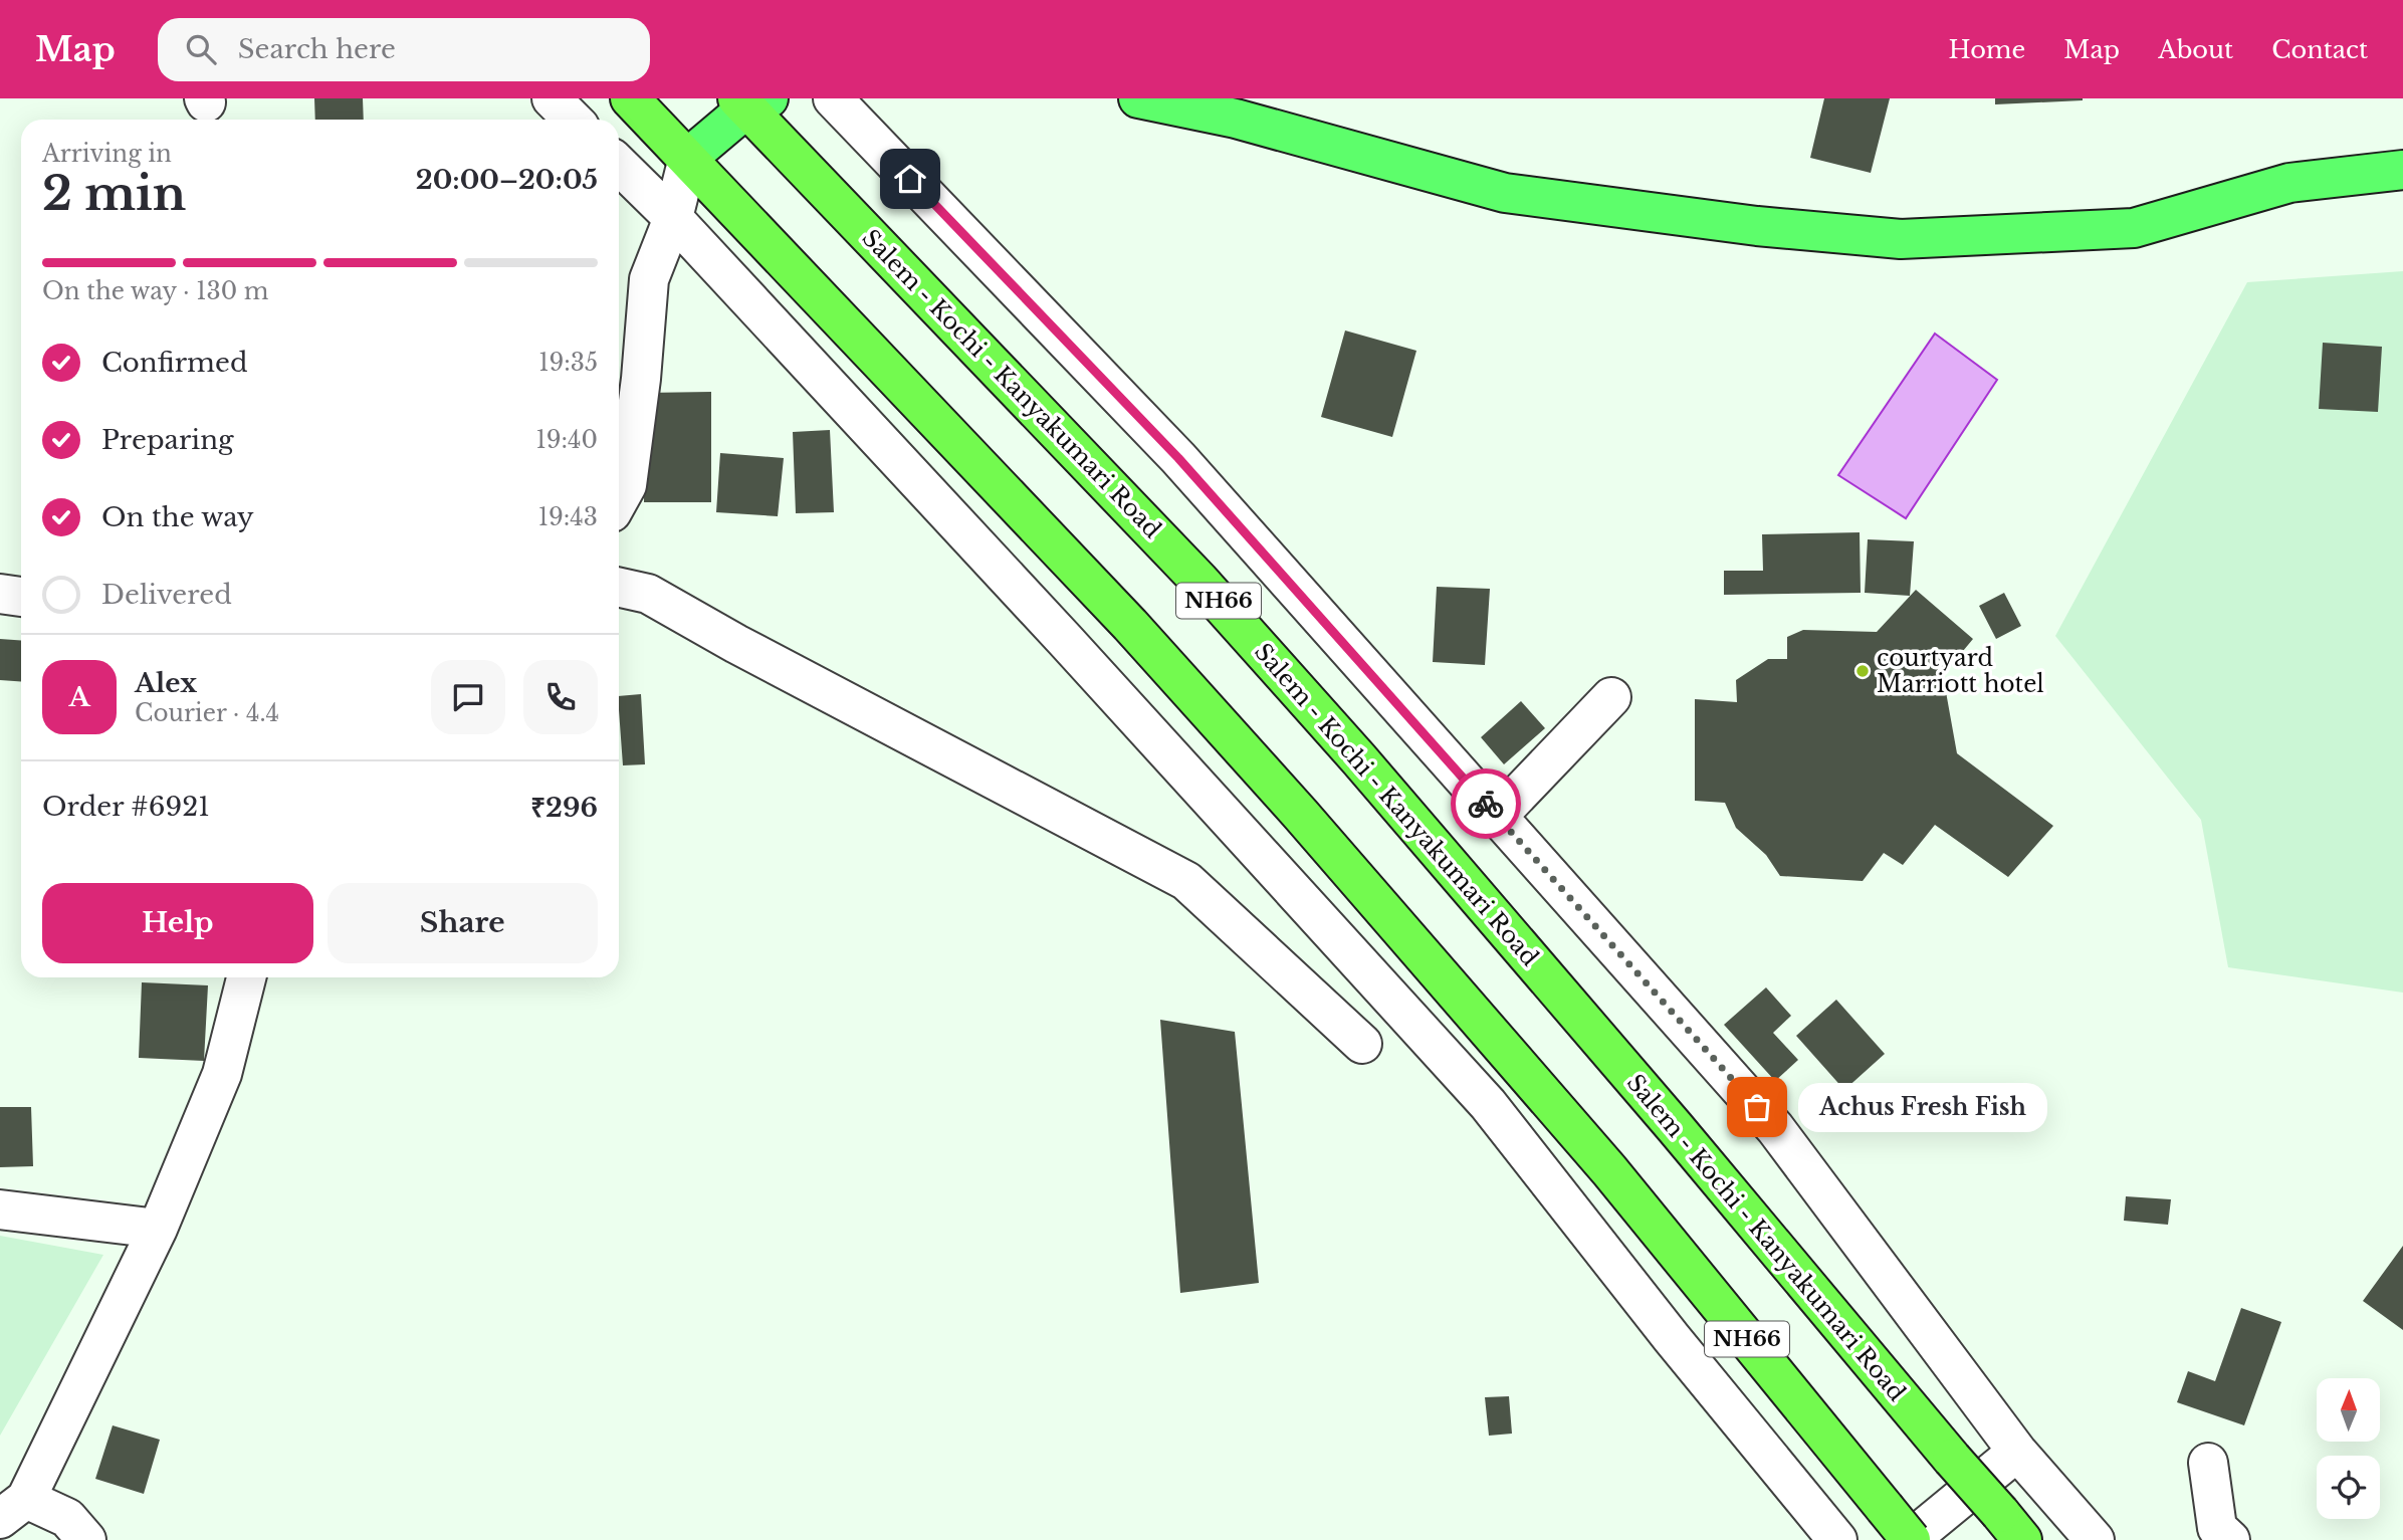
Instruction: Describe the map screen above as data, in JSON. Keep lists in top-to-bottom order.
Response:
{
  "streets": {
    "highway": ["Salem - Kochi - Kanyakumari Road", "NH66"]
  },
  "places": ["courtyard Marriott hotel", "Achus Fresh Fish"],
  "north": "top",
  "page": {
    "header": "Map",
    "search": "Search here",
    "nav": [
      "Home",
      "Map",
      "About",
      "Contact"
    ],
    "heading": ["2 min", "Arriving in", "20:00–20:05"],
    "panel": [
      "Alex",
      "Courier · 4.4",
      "Order #6921",
      "₹296"
    ],
    "bar": "On the way · 130 m",
    "list": [
      ["Confirmed", "19:35"],
      ["Preparing", "19:40"],
      ["On the way", "19:43"],
      "Delivered"
    ],
    "round": "A",
    "buttons": ["Help", "Share"],
    "bubble": "Achus Fresh Fish"
  }
}
